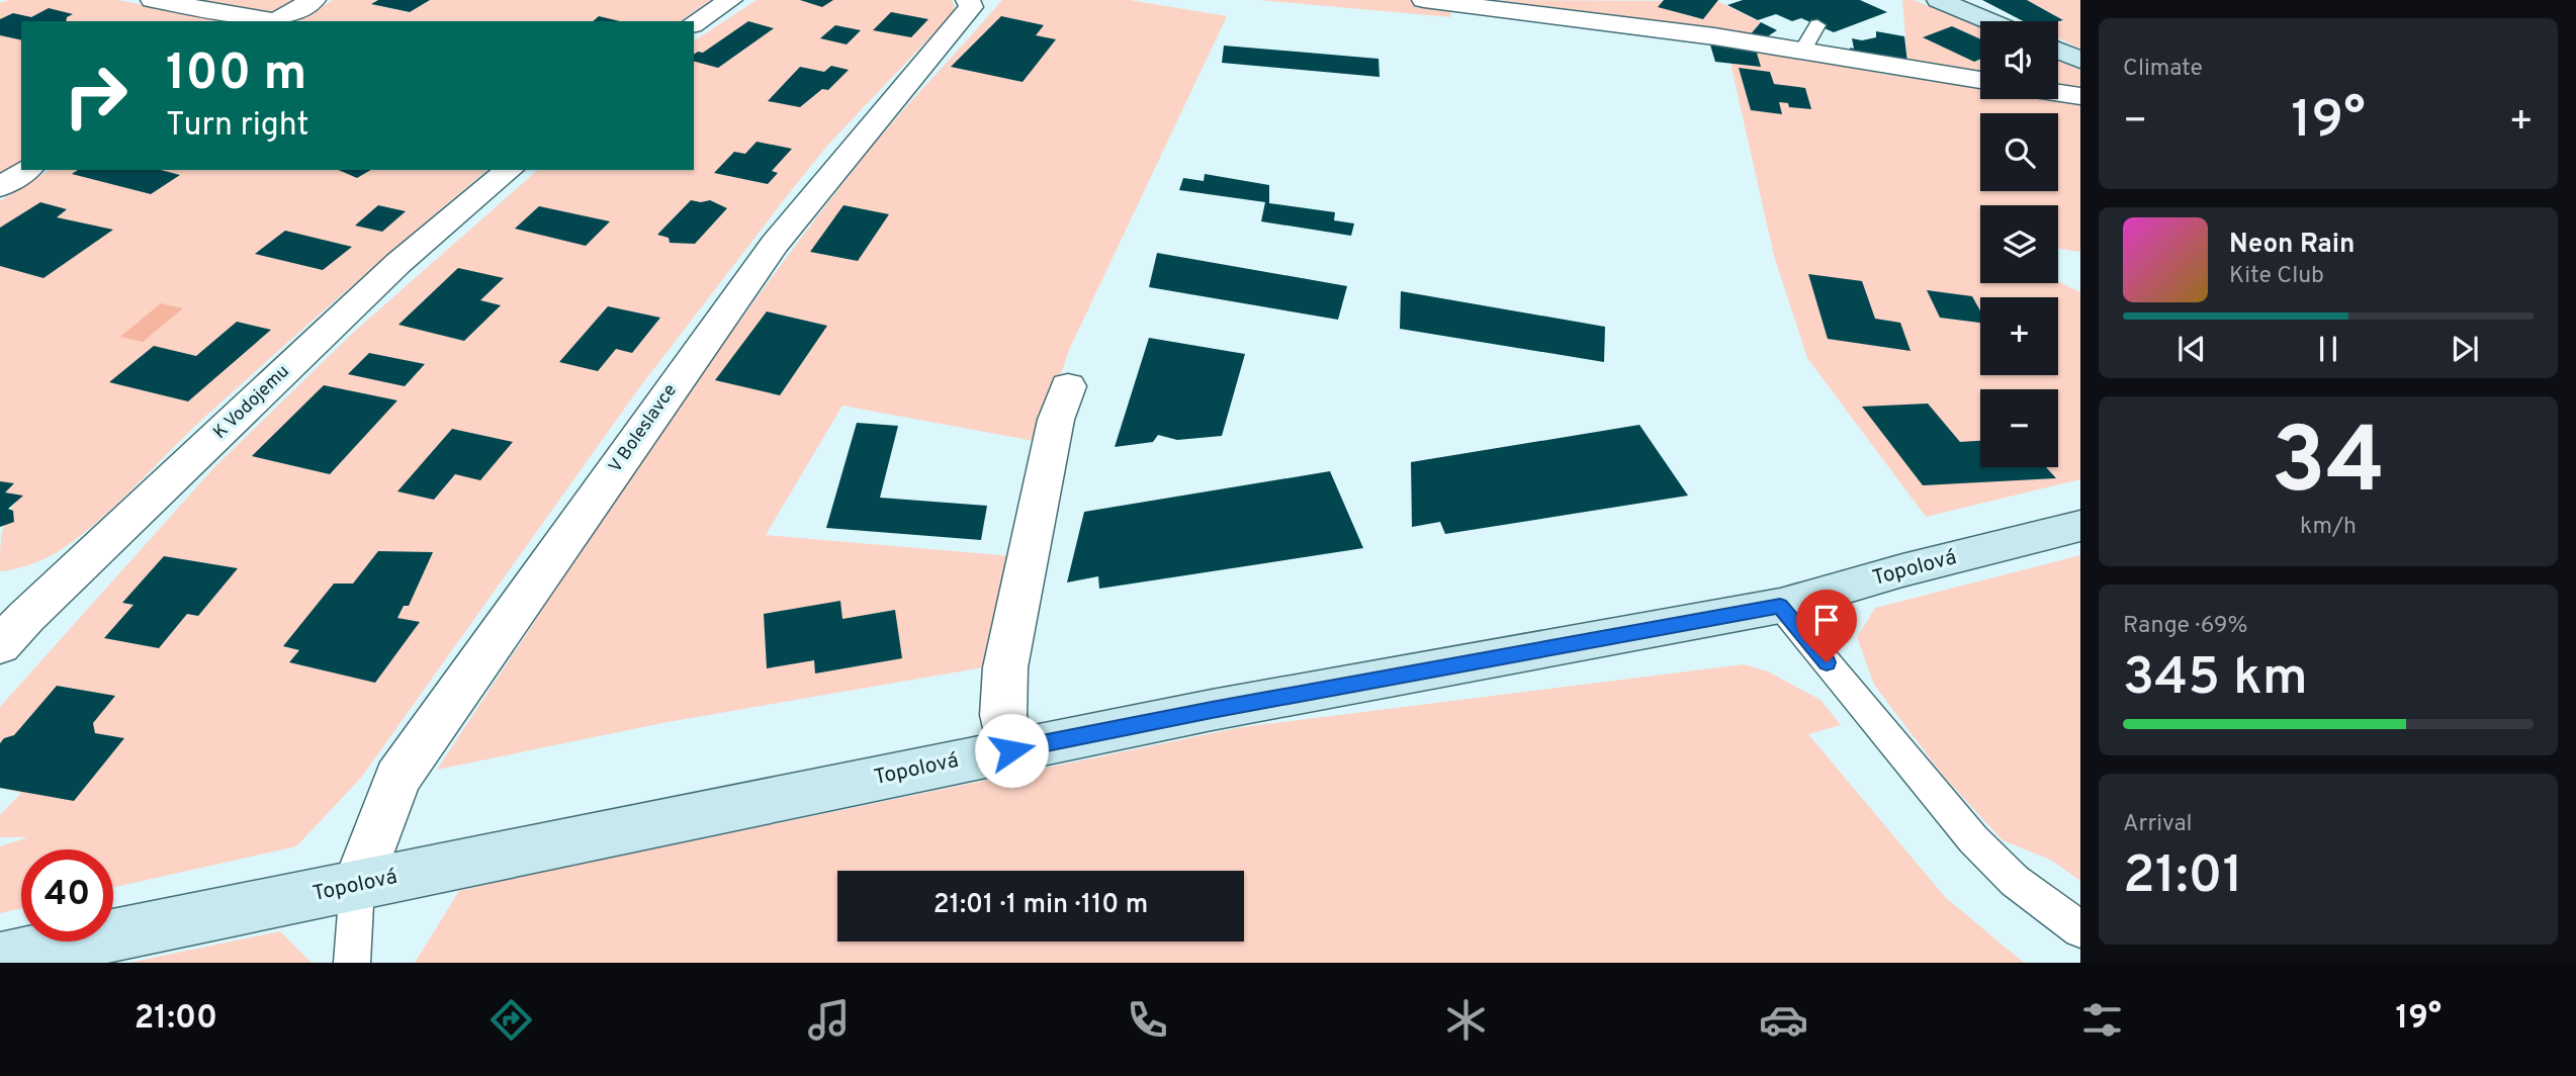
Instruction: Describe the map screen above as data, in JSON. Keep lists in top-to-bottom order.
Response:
{
  "streets": {
    "street": ["K Vodojemu", "V Boleslavce", "Topolová"]
  },
  "crossings": [
    ["V Boleslavce", "Topolová"]
  ],
  "page": {
    "tile": [
      "Climate",
      ["34", "km/h"],
      ["Range · 69%", "345 km"],
      ["Arrival", "21:01"]
    ],
    "map_buttons": ["+", "−"],
    "turn": ["100 m", "Turn right"],
    "heat": ["−", "19°", "+"],
    "song": ["Neon Rain", "Kite Club"],
    "limit": "40",
    "trip": "21:01 · 1 min · 110 m",
    "tabs": ["21:00", "19°"]
  }
}
